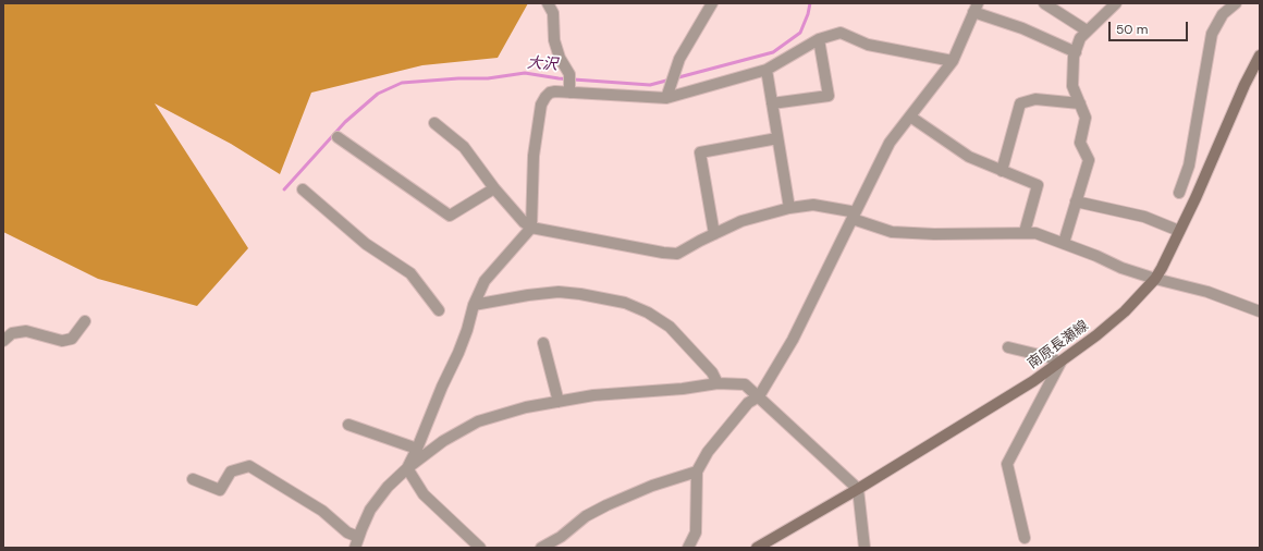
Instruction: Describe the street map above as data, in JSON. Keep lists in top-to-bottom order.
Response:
{
  "streets": {
    "main road": ["南原長瀬線"]
  },
  "water": ["大沢"],
  "scale_bar": "50 m"
}
